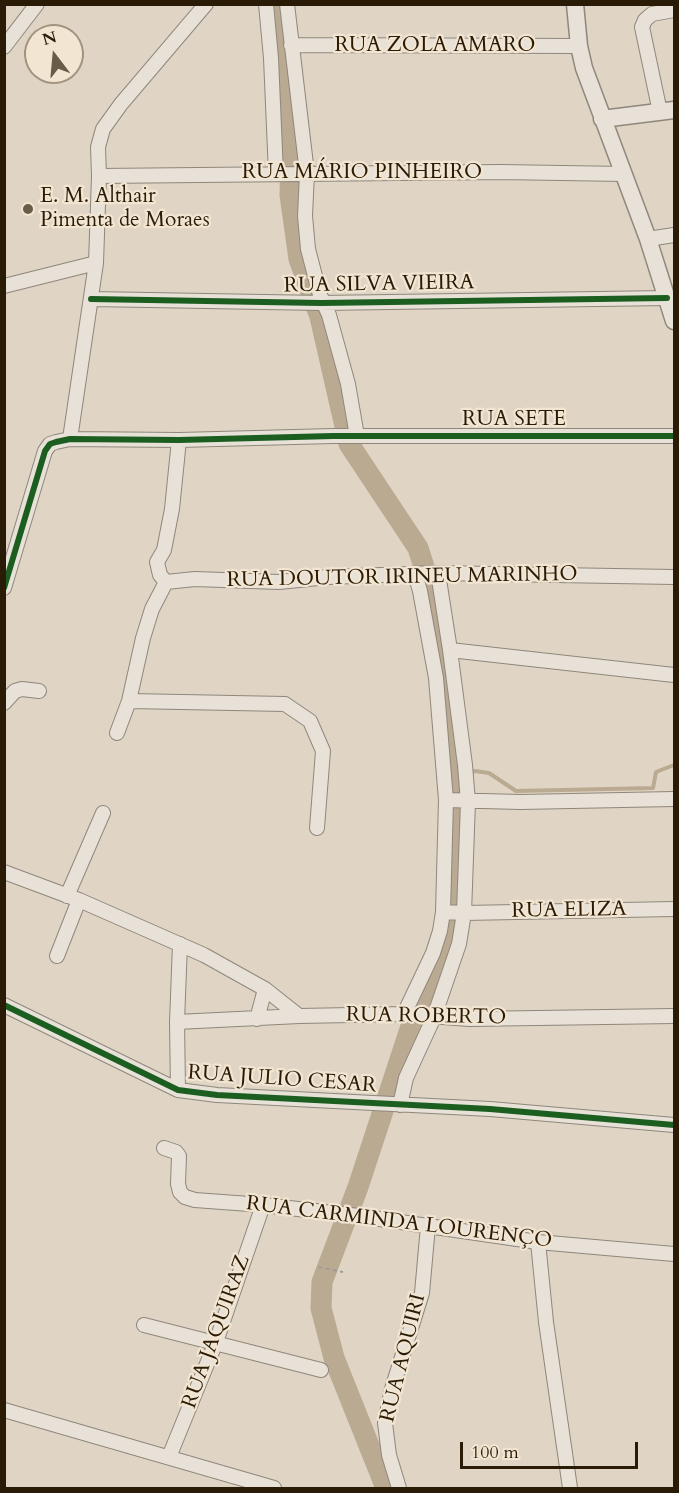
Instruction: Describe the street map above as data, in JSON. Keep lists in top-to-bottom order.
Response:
{
  "streets": {
    "street": [
      "RUA ZOLA AMARO",
      "RUA MÁRIO PINHEIRO",
      "RUA SILVA VIEIRA",
      "RUA SETE",
      "RUA DOUTOR IRINEU MARINHO",
      "RUA ELIZA",
      "RUA ROBERTO",
      "RUA JULIO CESAR",
      "RUA CARMINDA LOURENÇO",
      "RUA JAQUIRAZ",
      "RUA AQUIRI"
    ]
  },
  "crossings": [
    ["RUA CARMINDA LOURENÇO", "RUA JAQUIRAZ"],
    ["RUA CARMINDA LOURENÇO", "RUA AQUIRI"]
  ],
  "places": ["E. M. Althair Pimenta de Moraes"],
  "scale_bar": "100 m",
  "north": "top"
}
